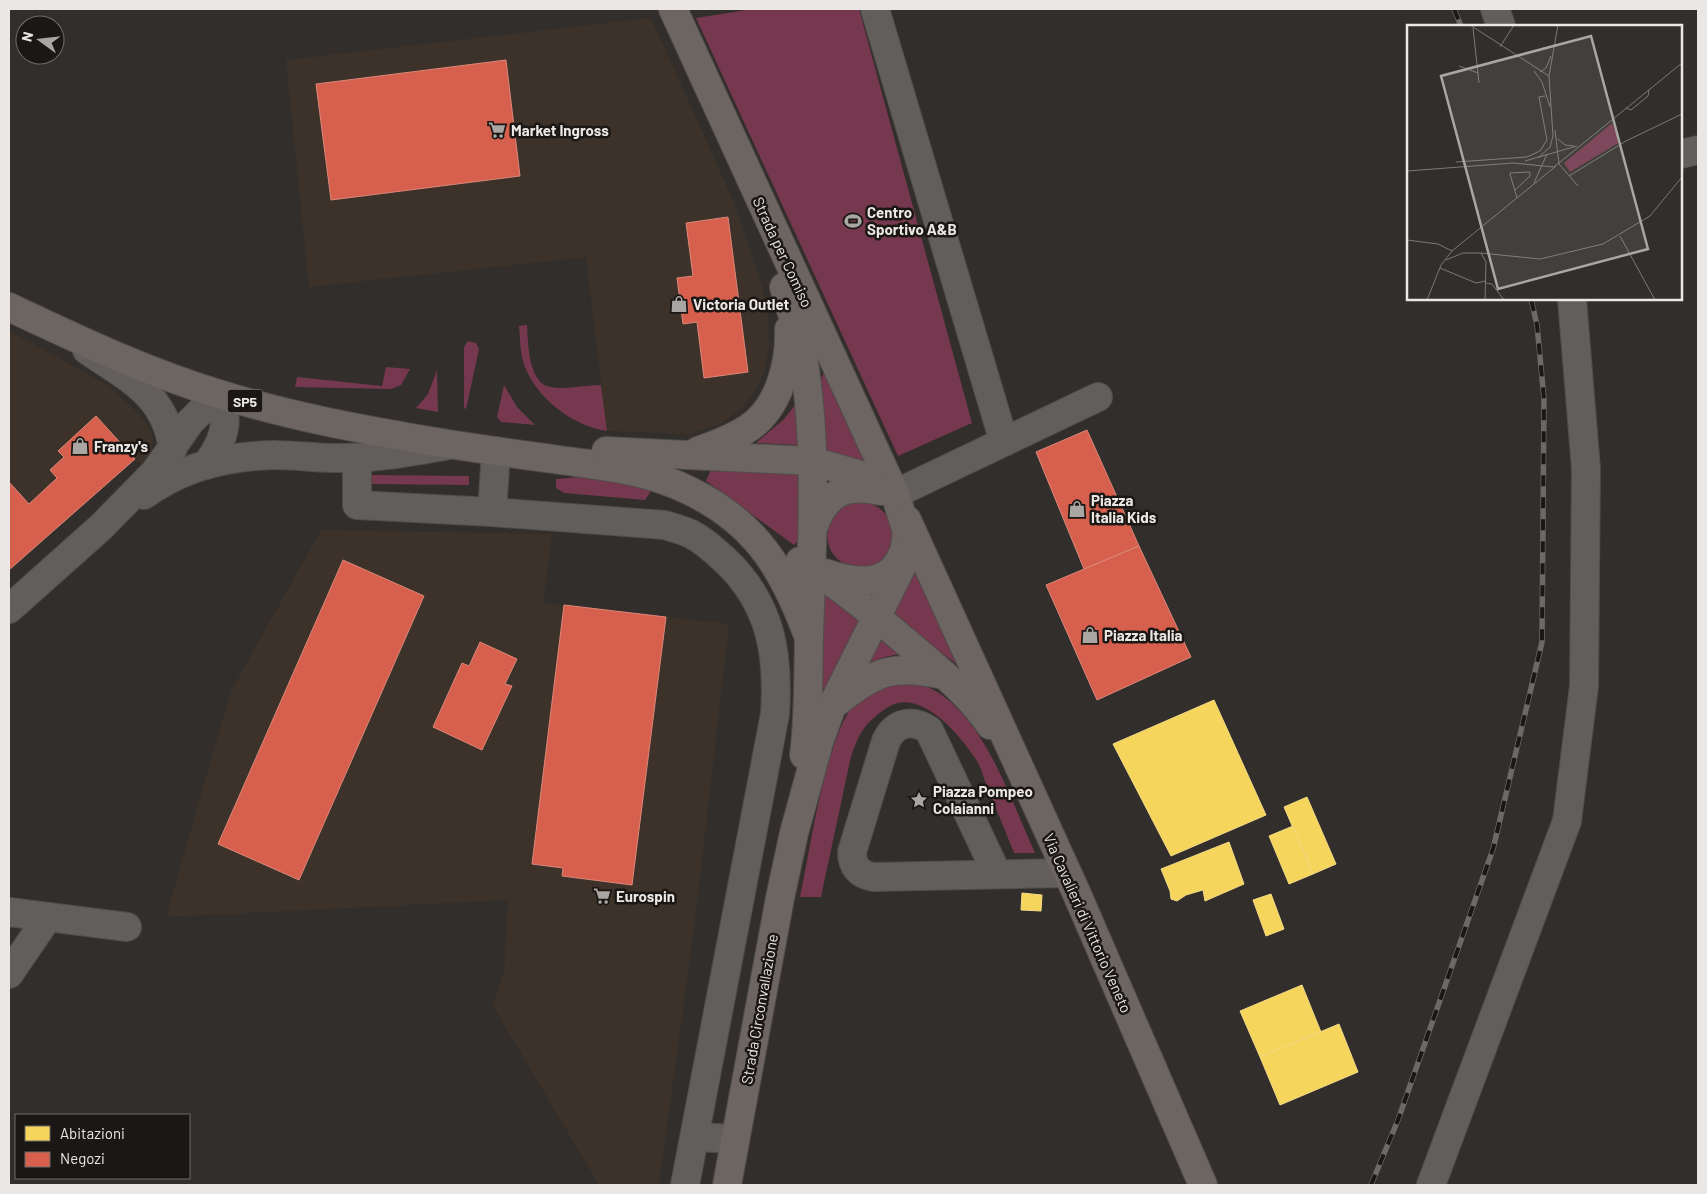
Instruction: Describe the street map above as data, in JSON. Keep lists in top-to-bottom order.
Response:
{
  "streets": {
    "main road": [
      "Strada per Comiso",
      "SP5",
      "Via Cavalieri di Vittorio Veneto",
      "Strada Circonvallazione"
    ]
  },
  "crossings": [
    ["Strada per Comiso", "Via Cavalieri di Vittorio Veneto"]
  ],
  "places": {
    "supermarket": ["Market Ingross", "Eurospin"],
    "sports": ["Centro Sportivo A&B"],
    "shop": [
      "Victoria Outlet",
      "Franzy's",
      "Piazza Italia Kids",
      "Piazza Italia"
    ],
    "place": ["Piazza Pompeo Colaianni"]
  },
  "legend": ["Abitazioni", "Negozi"],
  "north": "left"
}
